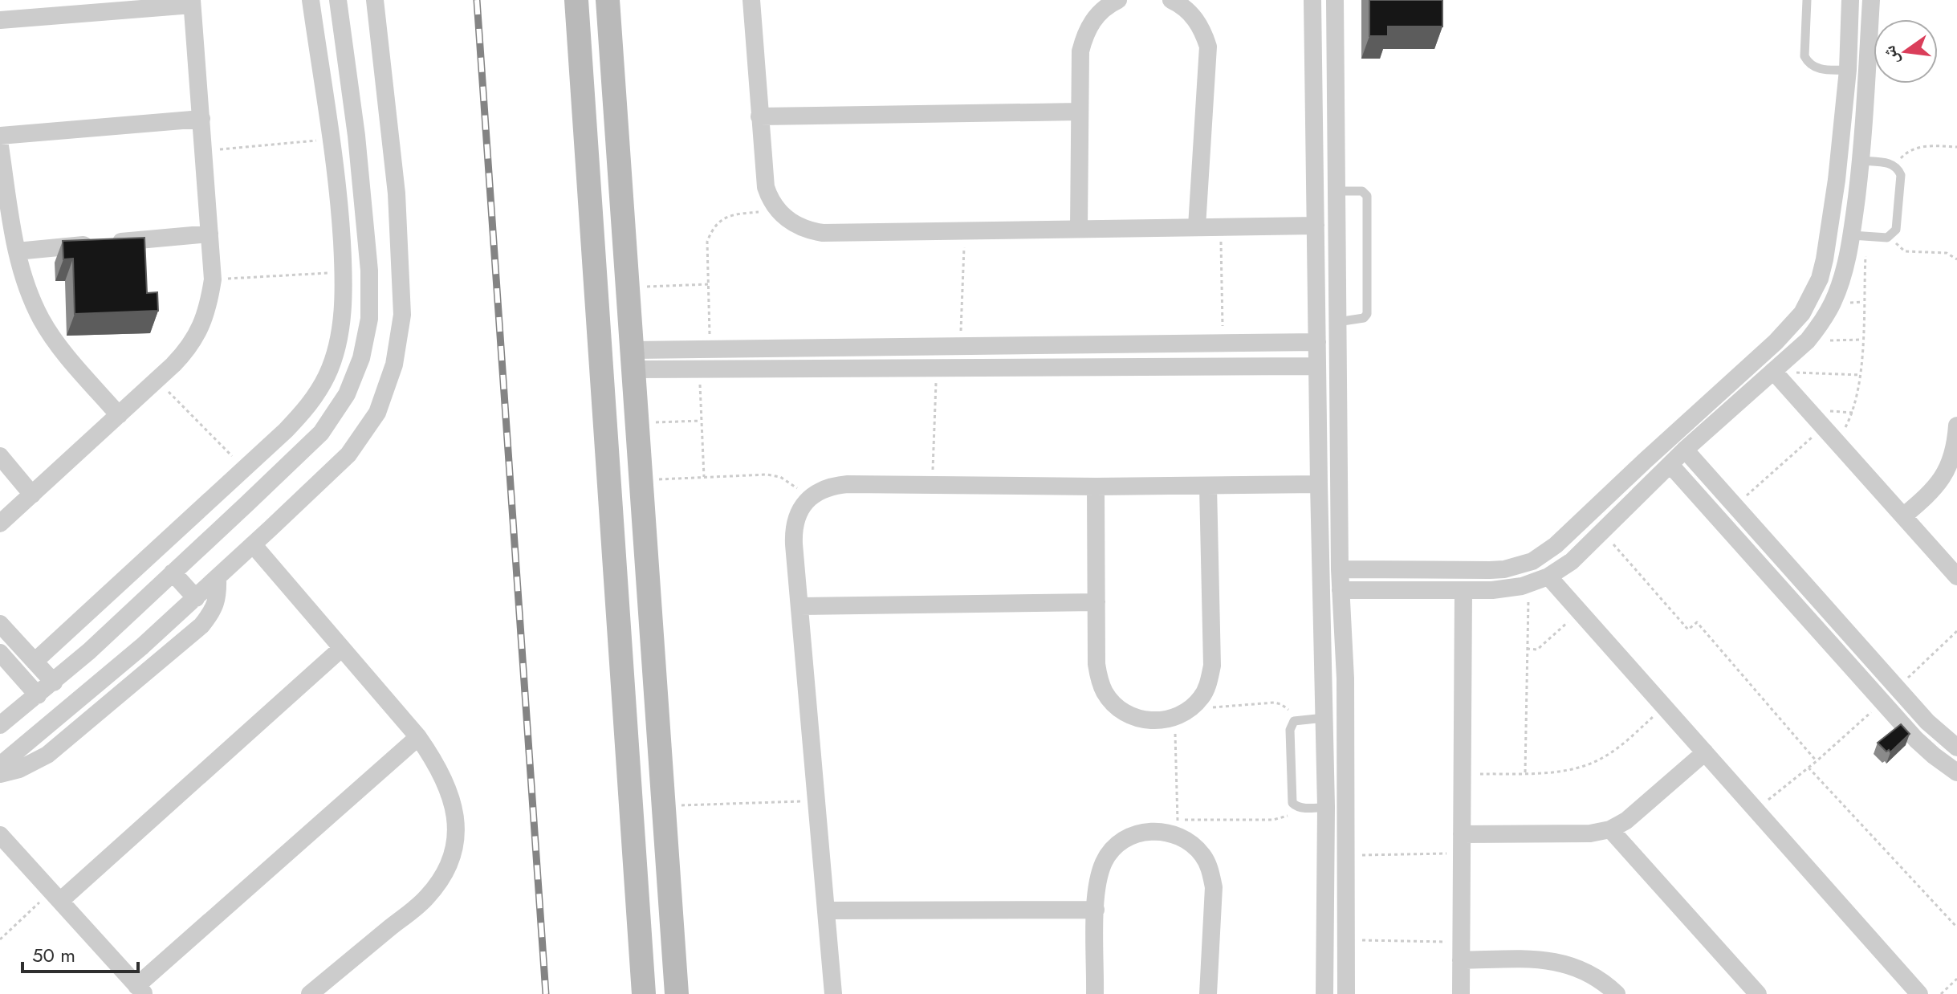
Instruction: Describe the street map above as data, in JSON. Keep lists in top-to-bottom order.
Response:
{
  "scale_bar": "50 m",
  "north": "left"
}
